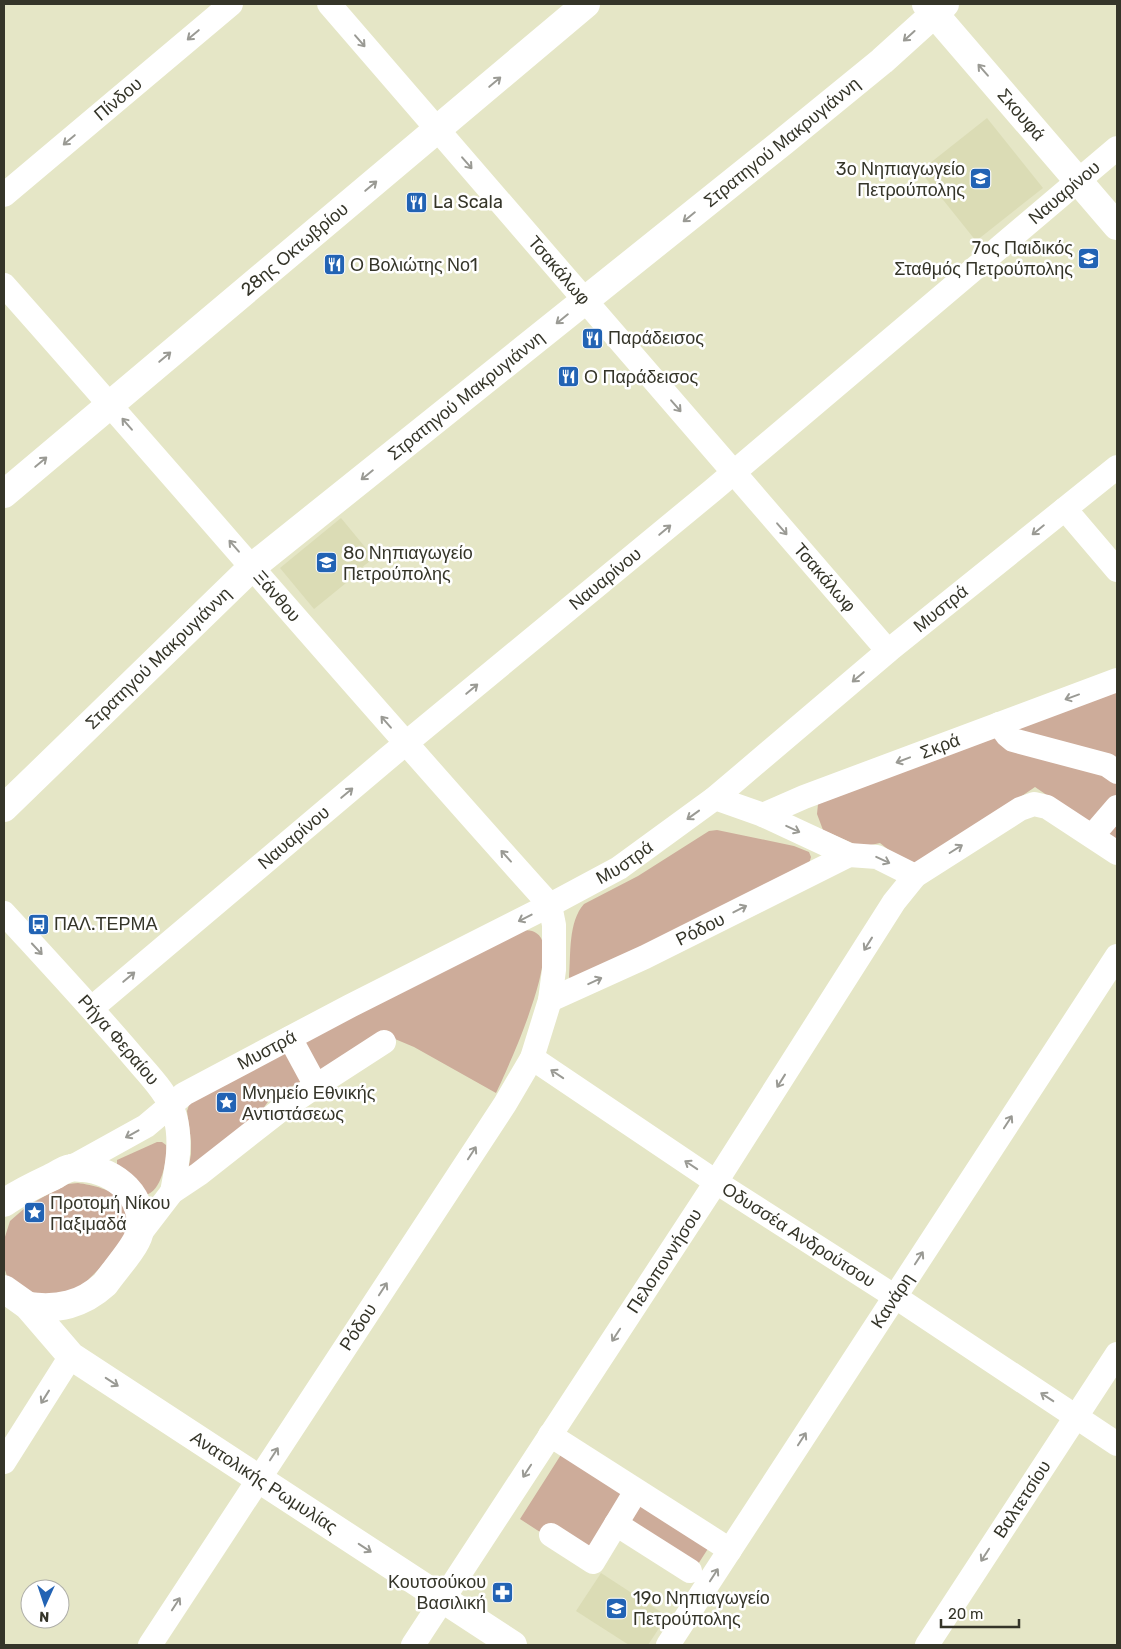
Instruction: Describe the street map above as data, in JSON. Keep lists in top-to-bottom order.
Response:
{
  "streets": {
    "street": [
      "Πίνδου",
      "Σκουφά",
      "Στρατηγού Μακρυγιάννη",
      "Ναυαρίνου",
      "28ης Οκτωβρίου",
      "Τσακάλωφ",
      "Ξάνθου",
      "Μυστρά",
      "Σκρά",
      "Ρόδου",
      "Ρήγα Φεραίου",
      "Οδυσσέα Ανδρούτσου",
      "Πελοποννήσου",
      "Κανάρη",
      "Ανατολικής Ρωμυλίας",
      "Βαλτετσίου"
    ]
  },
  "crossings": [
    ["Σκουφά", "Στρατηγού Μακρυγιάννη"],
    ["Σκουφά", "Ναυαρίνου"],
    ["Στρατηγού Μακρυγιάννη", "Τσακάλωφ"],
    ["Στρατηγού Μακρυγιάννη", "Ξάνθου"],
    ["Ναυαρίνου", "Τσακάλωφ"],
    ["Ναυαρίνου", "Ξάνθου"],
    ["Ναυαρίνου", "Ρήγα Φεραίου"],
    ["28ης Οκτωβρίου", "Τσακάλωφ"],
    ["28ης Οκτωβρίου", "Ξάνθου"],
    ["Τσακάλωφ", "Μυστρά"],
    ["Ξάνθου", "Μυστρά"],
    ["Ξάνθου", "Ρόδου"],
    ["Μυστρά", "Ρόδου"],
    ["Μυστρά", "Ρήγα Φεραίου"],
    ["Ρόδου", "Οδυσσέα Ανδρούτσου"],
    ["Ρόδου", "Ανατολικής Ρωμυλίας"],
    ["Οδυσσέα Ανδρούτσου", "Πελοποννήσου"],
    ["Οδυσσέα Ανδρούτσου", "Κανάρη"],
    ["Οδυσσέα Ανδρούτσου", "Βαλτετσίου"],
    ["Πελοποννήσου", "Ανατολικής Ρωμυλίας"]
  ],
  "one_way": [
    "Πίνδου",
    "Σκουφά",
    "Στρατηγού Μακρυγιάννη",
    "Ναυαρίνου",
    "28ης Οκτωβρίου",
    "Τσακάλωφ",
    "Ξάνθου",
    "Μυστρά",
    "Σκρά",
    "Ρόδου",
    "Ρήγα Φεραίου",
    "Οδυσσέα Ανδρούτσου",
    "Κανάρη",
    "Ανατολικής Ρωμυλίας",
    "Βαλτετσίου"
  ],
  "places": {
    "school or university": [
      "3ο Νηπιαγωγείο Πετρούπολης",
      "7ος Παιδικός Σταθμός Πετρούπολης",
      "8ο Νηπιαγωγείο Πετρούπολης",
      "19ο Νηπιαγωγείο Πετρούπολης"
    ],
    "restaurant": [
      "La Scala",
      "Ο Βολιώτης Νο1",
      "Παράδεισος",
      "Ο Παράδεισος"
    ],
    "bus stop": ["ΠΑΛ.ΤΕΡΜΑ"],
    "place": ["Μνημείο Εθνικής Αντιστάσεως", "Προτομή Νίκου Παξιμαδά"],
    "pharmacy": ["Κουτσούκου Βασιλική"]
  },
  "scale_bar": "20 m",
  "north": "bottom"
}
